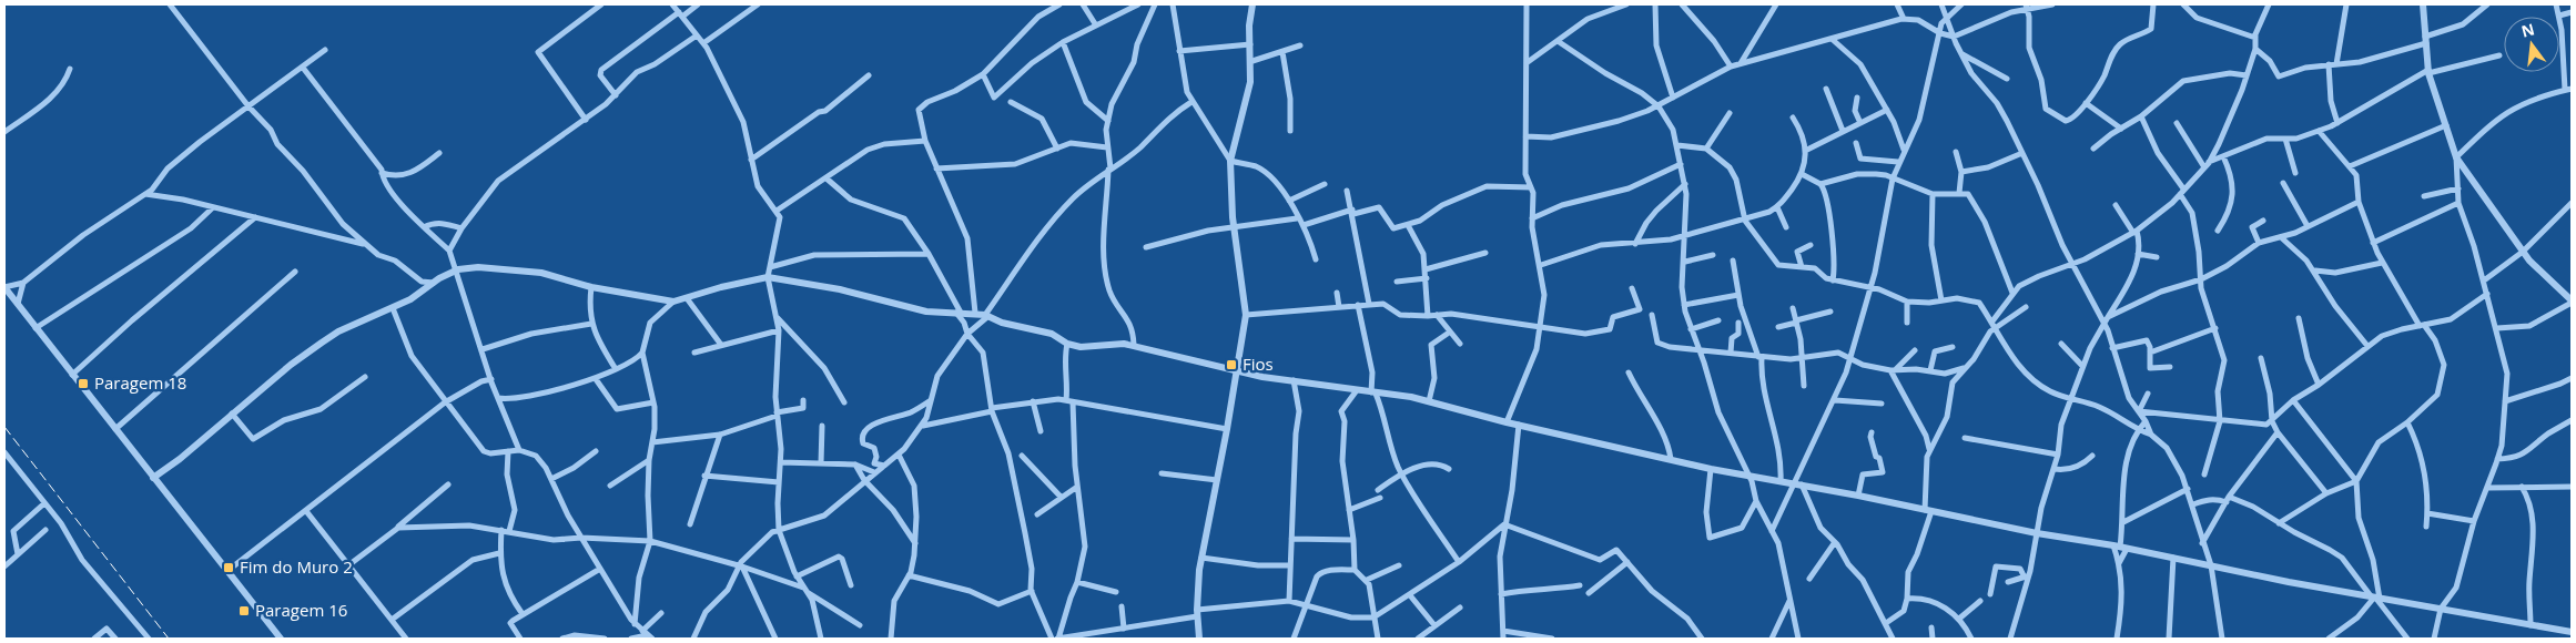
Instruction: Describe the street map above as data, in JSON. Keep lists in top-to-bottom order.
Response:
{
  "places": {
    "transit": [
      "Fios",
      "Paragem 18",
      "Fim do Muro 2",
      "Paragem 16"
    ]
  },
  "north": "top"
}
